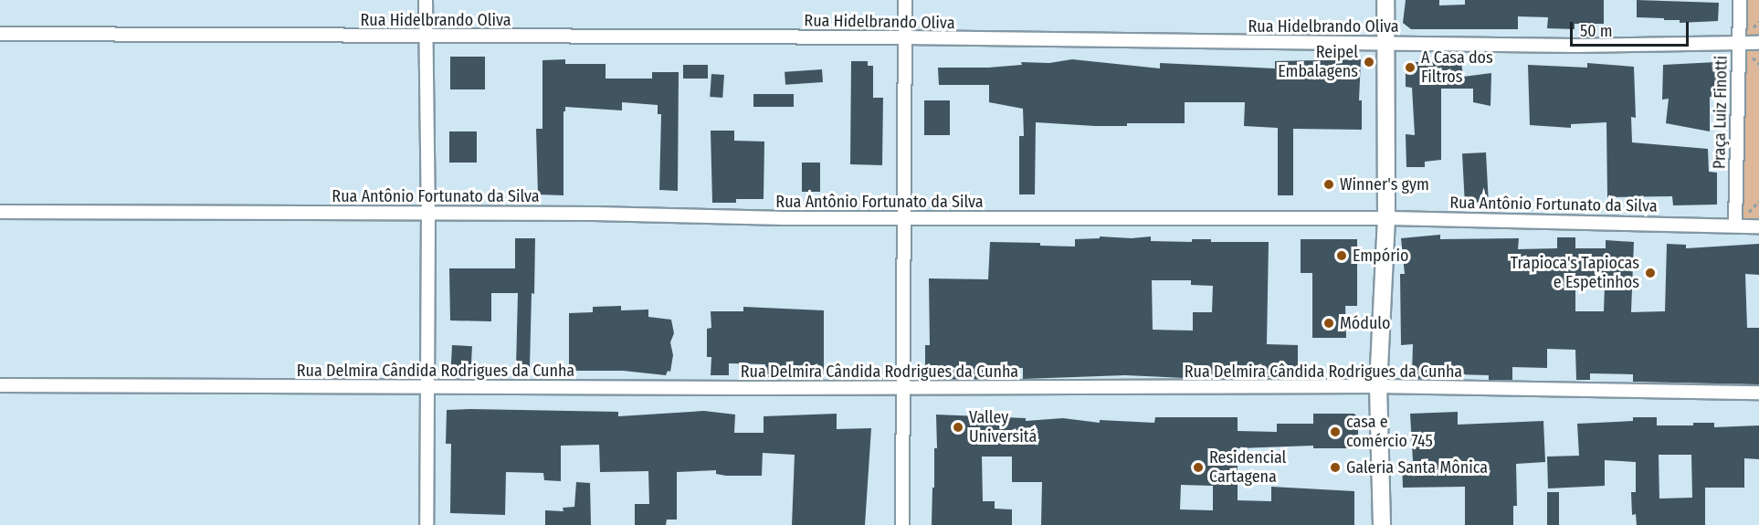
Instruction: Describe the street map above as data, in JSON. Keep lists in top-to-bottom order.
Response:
{
  "streets": {
    "street": [
      "Rua Hidelbrando Oliva",
      "Praça Luiz Finotti",
      "Rua Antônio Fortunato da Silva",
      "Rua Delmira Cândida Rodrigues da Cunha"
    ]
  },
  "crossings": [
    ["Rua Hidelbrando Oliva", "Praça Luiz Finotti"],
    ["Praça Luiz Finotti", "Rua Antônio Fortunato da Silva"]
  ],
  "places": [
    "Reipel Embalagens",
    "A Casa dos Filtros",
    "Winner's gym",
    "Empório",
    "Trapioca's Tapiocas e Espetinhos",
    "Módulo",
    "Valley Universitá",
    "casa e comércio 745",
    "Residencial Cartagena",
    "Galeria Santa Mônica"
  ],
  "scale_bar": "50 m"
}
